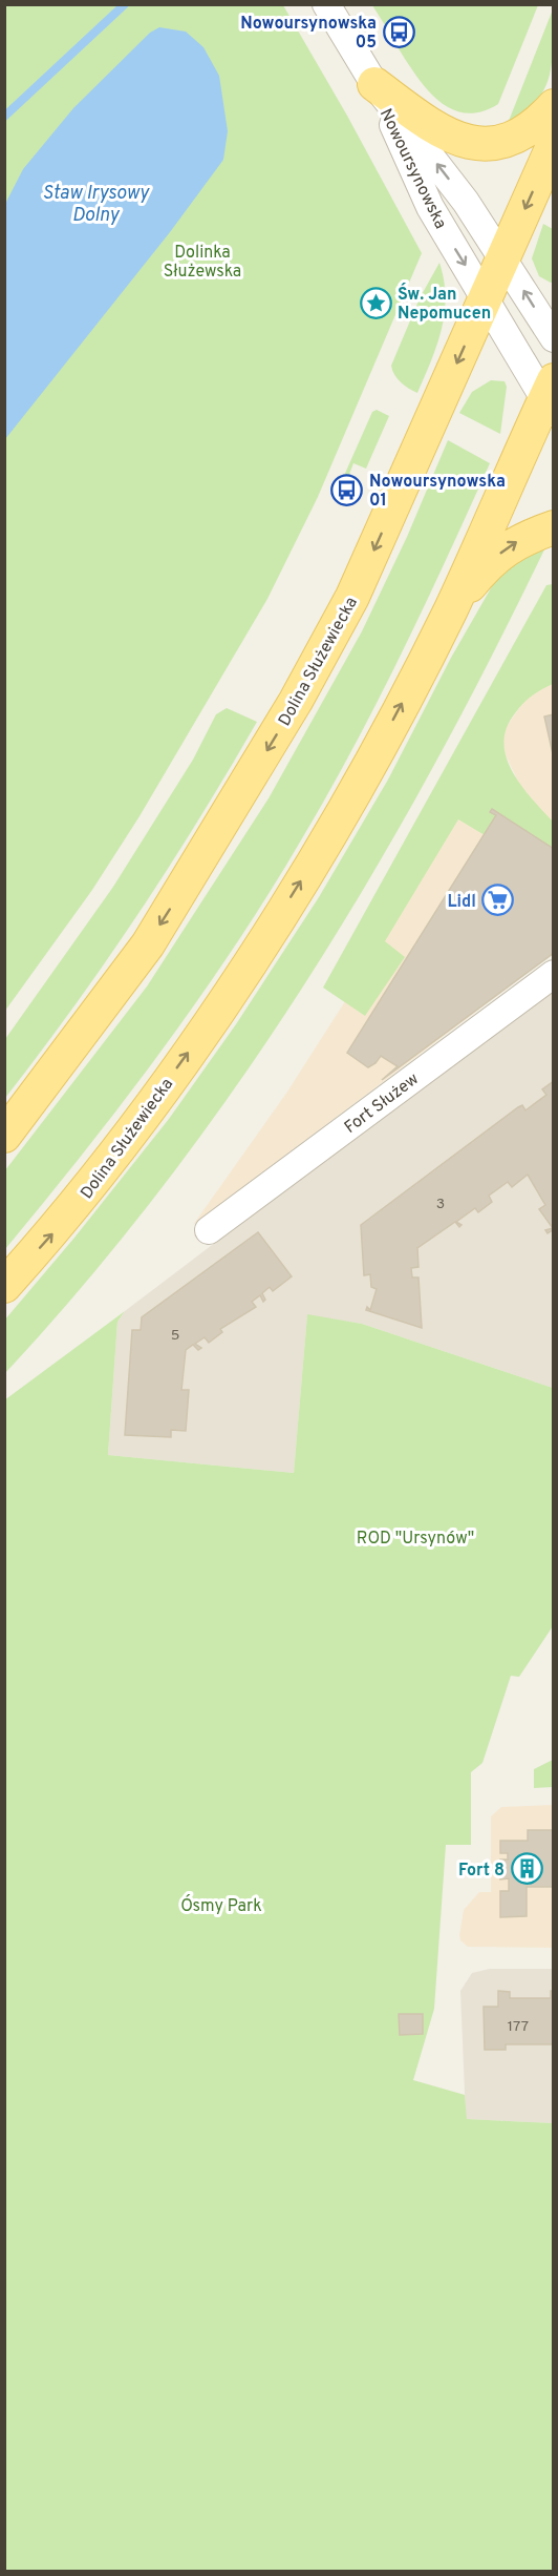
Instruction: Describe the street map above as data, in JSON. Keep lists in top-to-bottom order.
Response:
{
  "streets": {
    "main road": ["Dolina Służewiecka"],
    "street": ["Nowoursynowska", "Fort Służew"]
  },
  "crossings": [
    ["Nowoursynowska", "Dolina Służewiecka"]
  ],
  "water": ["Staw Irysowy Dolny"],
  "parks": ["Dolinka Służewska", "ROD \"Ursynów\"", "Ósmy Park"],
  "places": {
    "bus stop": ["Nowoursynowska 05", "Nowoursynowska 01"],
    "place": ["Św. Jan Nepomucen"],
    "supermarket": ["Lidl"],
    "building": ["Fort 8"]
  },
  "house_numbers": ["3", "5", "177"]
}
